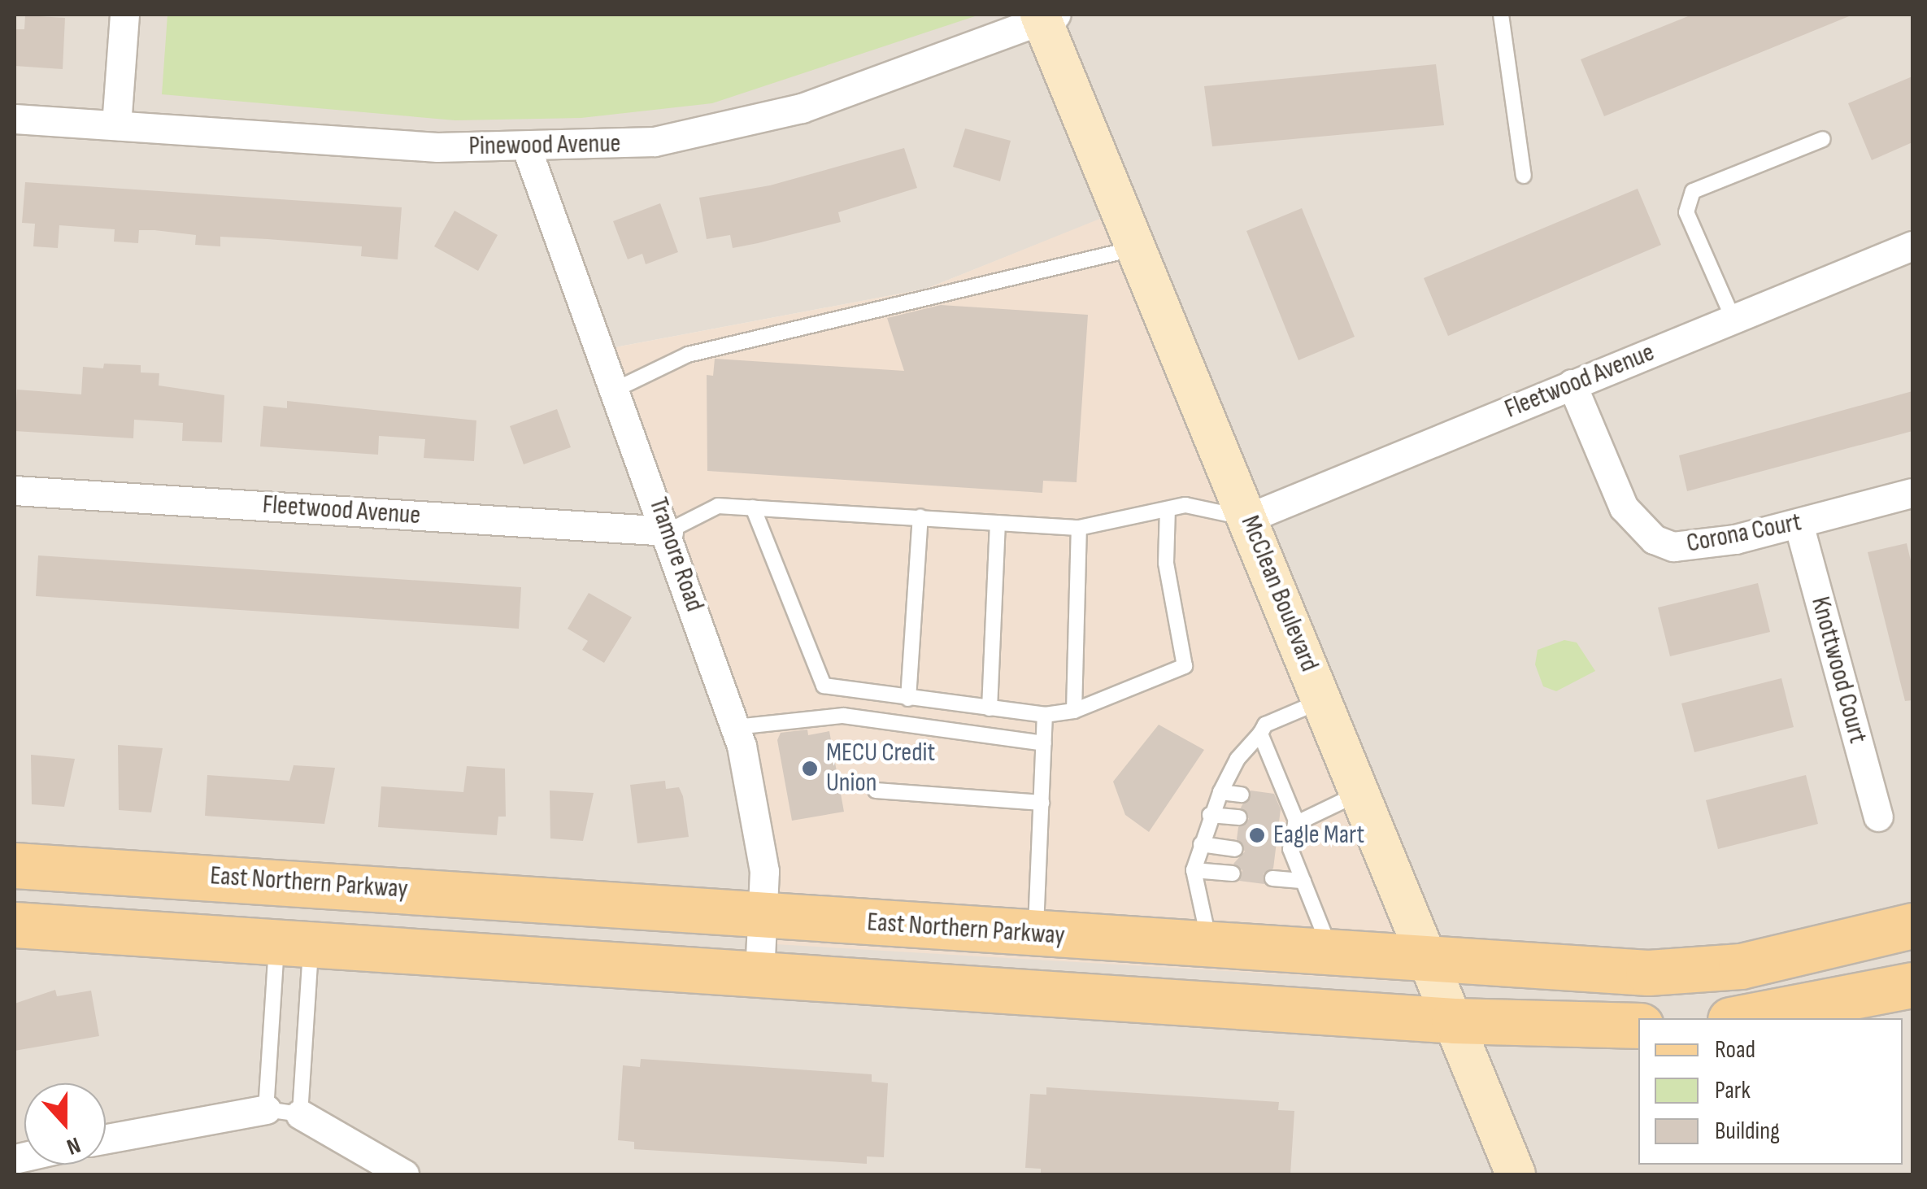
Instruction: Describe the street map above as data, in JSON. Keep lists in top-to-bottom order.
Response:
{
  "streets": {
    "main road": ["East Northern Parkway"],
    "street": [
      "Pinewood Avenue",
      "Fleetwood Avenue",
      "Corona Court",
      "Tramore Road",
      "McClean Boulevard",
      "Knottwood Court"
    ]
  },
  "crossings": [
    ["Pinewood Avenue", "Tramore Road"],
    ["Pinewood Avenue", "McClean Boulevard"],
    ["Fleetwood Avenue", "Corona Court"],
    ["Fleetwood Avenue", "Tramore Road"],
    ["Fleetwood Avenue", "McClean Boulevard"],
    ["Corona Court", "Knottwood Court"],
    ["Tramore Road", "East Northern Parkway"],
    ["McClean Boulevard", "East Northern Parkway"]
  ],
  "places": ["MECU Credit Union", "Eagle Mart"],
  "legend": ["Road", "Park", "Building"],
  "north": "bottom"
}
